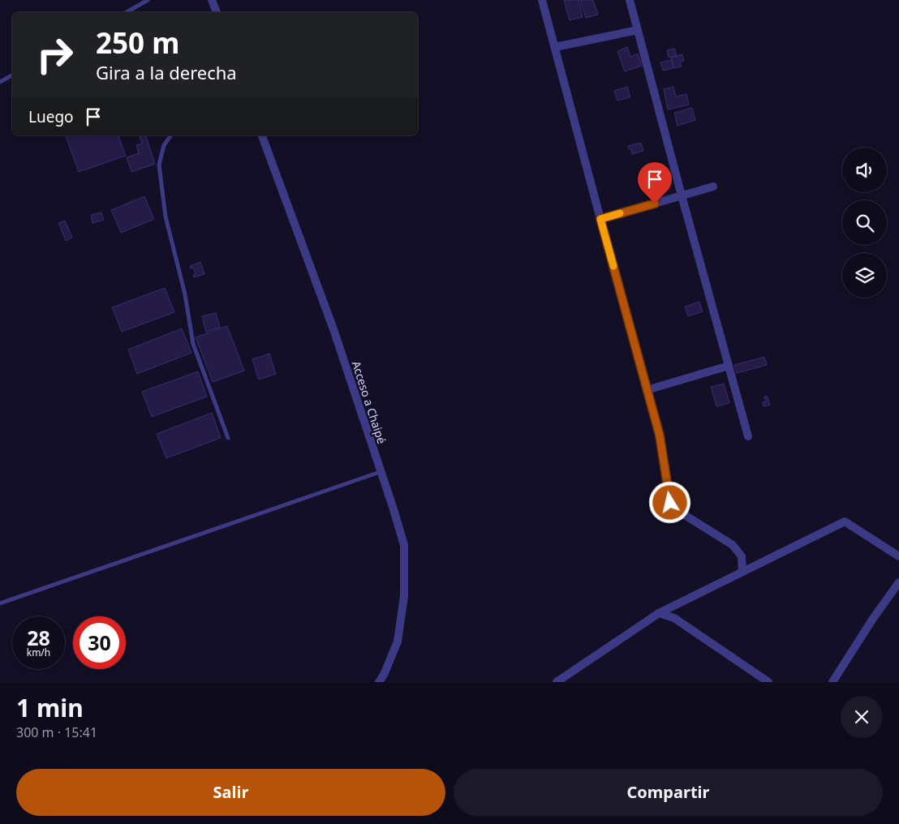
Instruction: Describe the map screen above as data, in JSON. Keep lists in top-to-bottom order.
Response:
{
  "streets": {
    "street": ["Acceso a Chaipé"]
  },
  "page": {
    "turn": ["250 m", "Gira a la derecha"],
    "then": "Luego",
    "speed": "28 km/h",
    "limit": "30",
    "heading": ["1 min", "300 m · 15:41"],
    "buttons": ["Salir", "Compartir"]
  }
}
